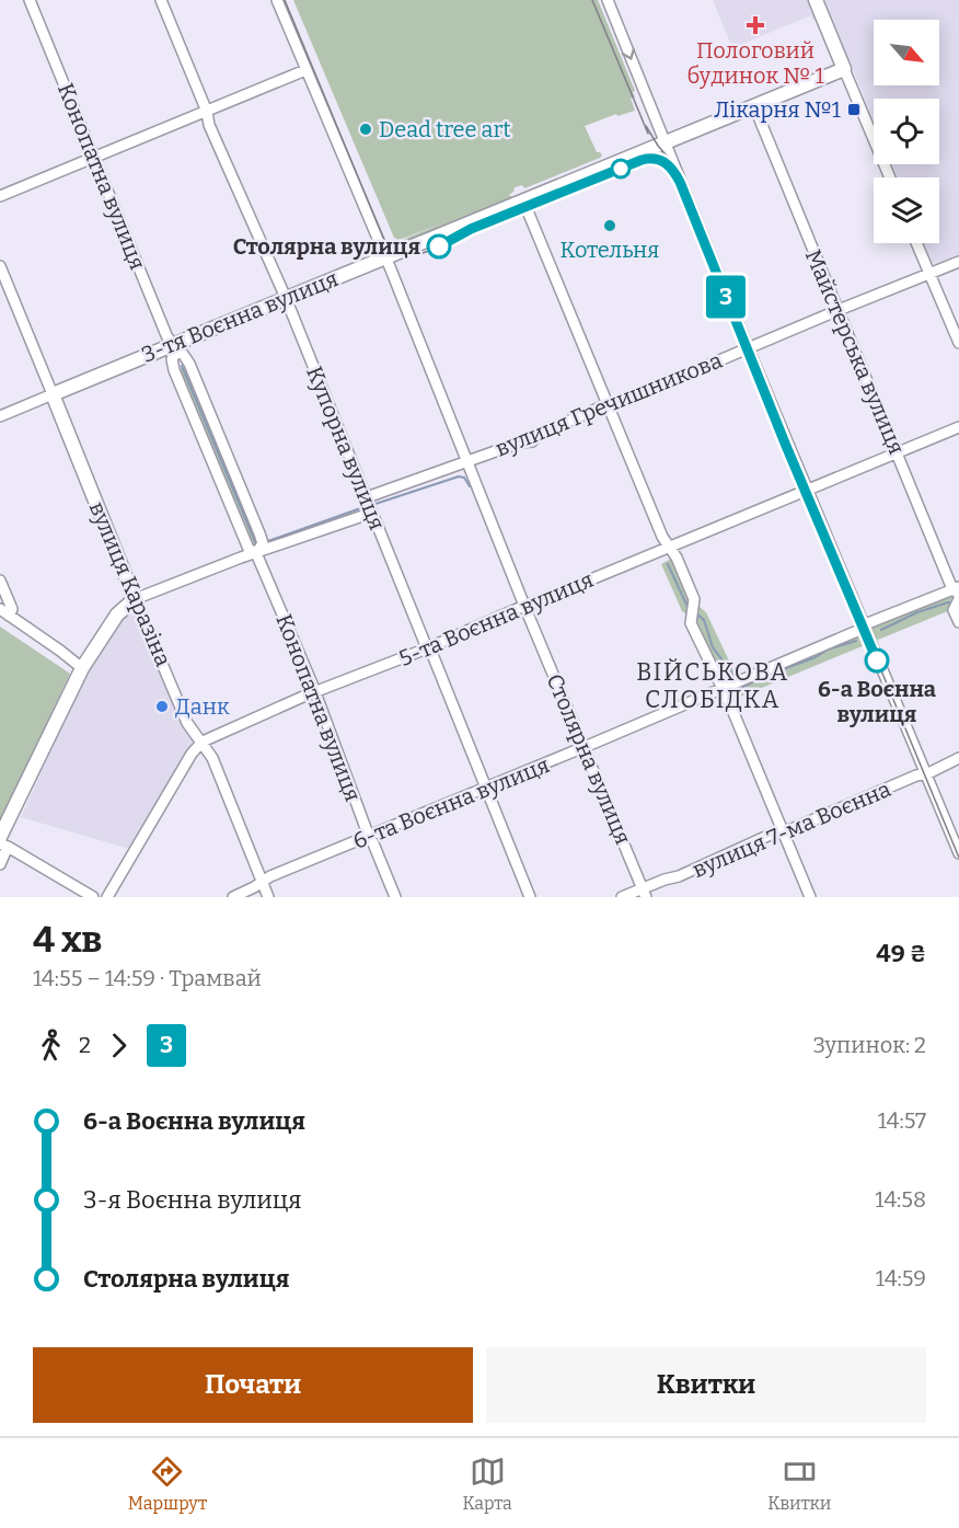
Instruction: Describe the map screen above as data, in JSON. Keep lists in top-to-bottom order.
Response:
{
  "streets": {
    "main road": ["3-тя Воєнна вулиця", "вулиця Каразіна"],
    "street": [
      "Конопатна вулиця",
      "Майстерська вулиця",
      "вулиця Гречишникова",
      "Купорна вулиця",
      "5-та Воєнна вулиця",
      "Столярна вулиця",
      "6-та Воєнна вулиця",
      "вулиця 7-ма Воєнна"
    ]
  },
  "crossings": [
    ["Конопатна вулиця", "3-тя Воєнна вулиця"],
    ["Конопатна вулиця", "5-та Воєнна вулиця"],
    ["Конопатна вулиця", "6-та Воєнна вулиця"],
    ["3-тя Воєнна вулиця", "Майстерська вулиця"],
    ["3-тя Воєнна вулиця", "Купорна вулиця"],
    ["3-тя Воєнна вулиця", "вулиця Каразіна"],
    ["3-тя Воєнна вулиця", "Столярна вулиця"],
    ["Майстерська вулиця", "вулиця Гречишникова"],
    ["Майстерська вулиця", "5-та Воєнна вулиця"],
    ["Майстерська вулиця", "6-та Воєнна вулиця"],
    ["вулиця Гречишникова", "Купорна вулиця"],
    ["вулиця Гречишникова", "Столярна вулиця"],
    ["Купорна вулиця", "5-та Воєнна вулиця"],
    ["Купорна вулиця", "6-та Воєнна вулиця"],
    ["вулиця Каразіна", "5-та Воєнна вулиця"],
    ["вулиця Каразіна", "6-та Воєнна вулиця"],
    ["5-та Воєнна вулиця", "Столярна вулиця"],
    ["Столярна вулиця", "6-та Воєнна вулиця"],
    ["Столярна вулиця", "вулиця 7-ма Воєнна"]
  ],
  "districts": ["ВІЙСЬКОВА СЛОБІДКА"],
  "places": {
    "health": ["Пологовий будинок № 1"],
    "transit": ["Лікарня №1"],
    "other": [
      "Dead tree art",
      "Котельня",
      "Столярна вулиця",
      "6-а Воєнна вулиця",
      "Данк"
    ]
  },
  "lines": ["tram line 3"],
  "north": "bottom right",
  "page": {
    "on_map": "3",
    "heading": ["4 хв", "14:55 – 14:59 · Трамвай", "49 ₴"],
    "legs": ["2", "3", "Зупинок: 2"],
    "list": [
      {
        "name": "6-а Воєнна вулиця",
        "value": "14:57"
      },
      {
        "name": "3-я Воєнна вулиця",
        "value": "14:58"
      },
      {
        "name": "Столярна вулиця",
        "value": "14:59"
      }
    ],
    "buttons": ["Почати", "Квитки"],
    "tabs": ["Маршрут", "Карта", "Квитки"]
  }
}
